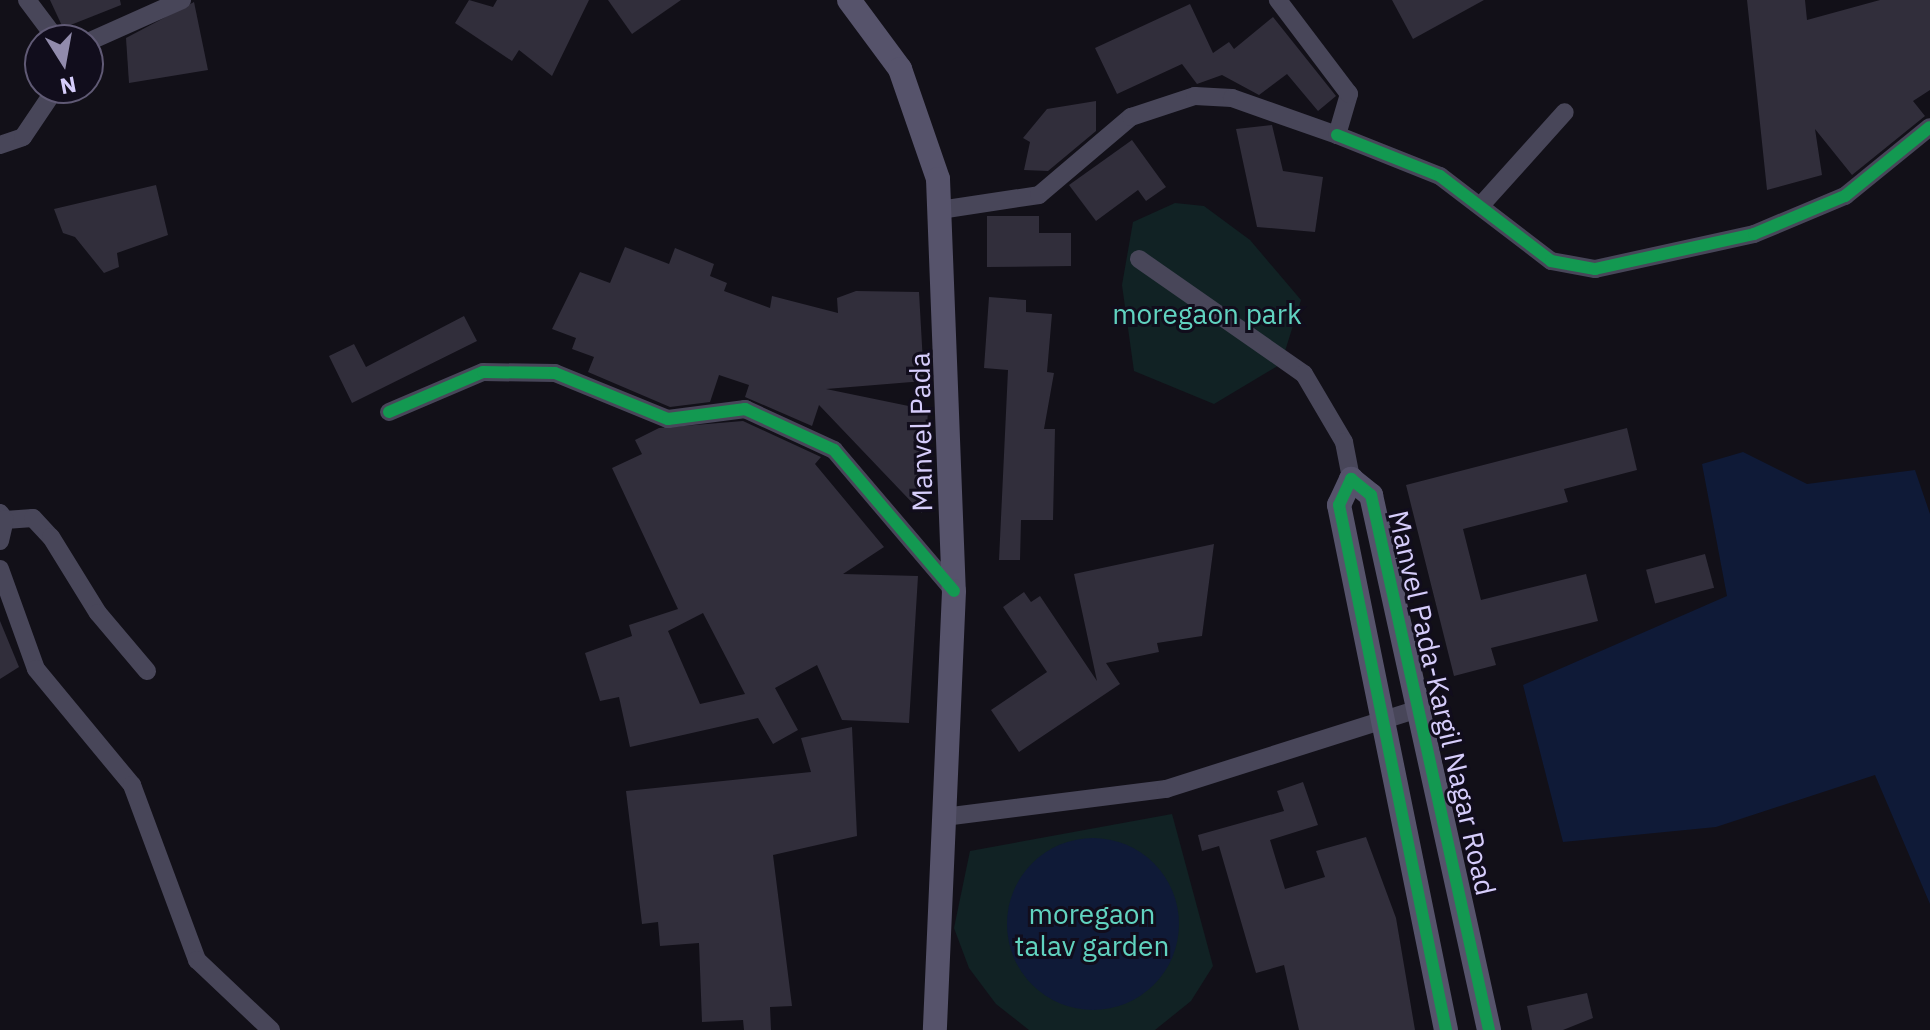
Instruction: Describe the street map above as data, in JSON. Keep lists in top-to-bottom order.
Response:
{
  "streets": {
    "street": ["Manvel Pada", "Manvel Pada-Kargil Nagar Road"]
  },
  "parks": ["moregaon park", "moregaon talav garden"],
  "north": "bottom"
}
